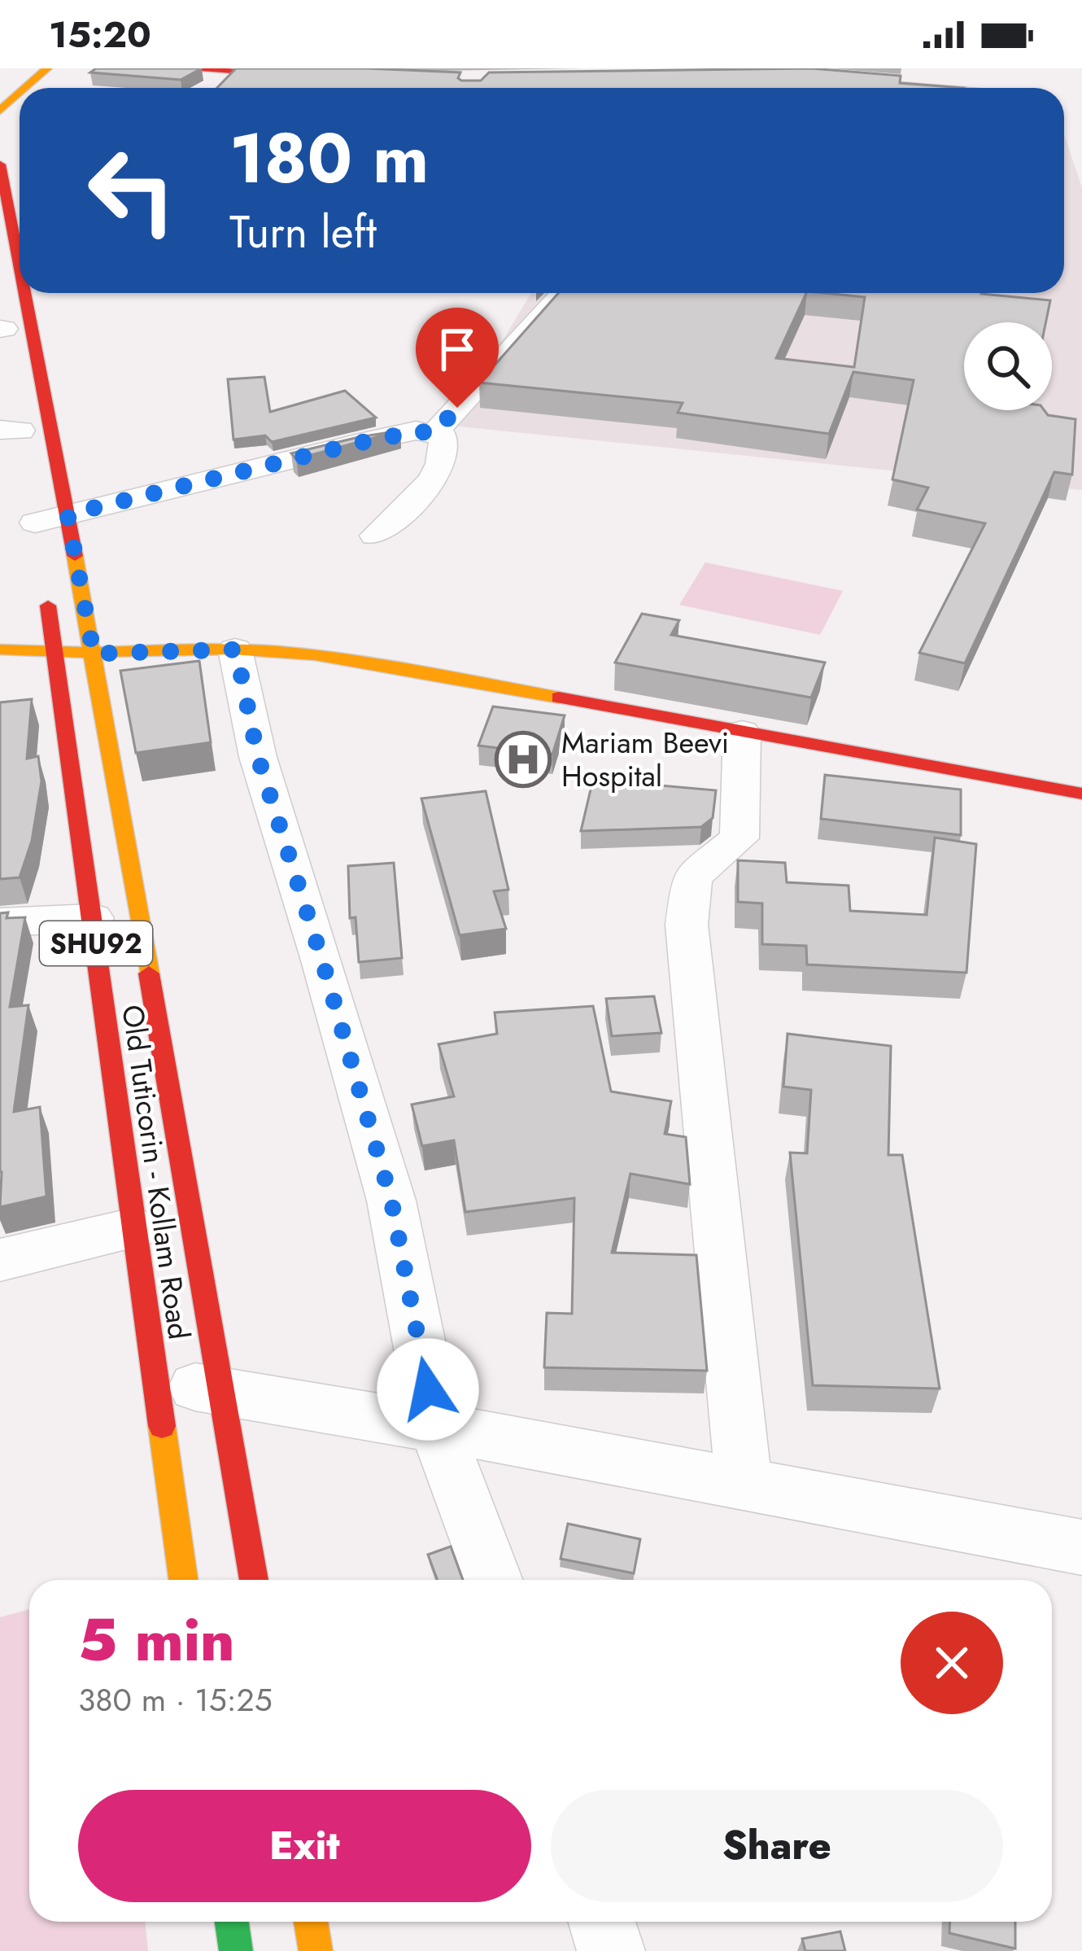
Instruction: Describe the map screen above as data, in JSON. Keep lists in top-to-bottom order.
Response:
{
  "streets": {
    "main road": ["SHU92", "Old Tuticorin - Kollam Road"]
  },
  "places": {
    "hospital": ["Mariam Beevi Hospital"]
  },
  "page": {
    "status": "15:20",
    "turn": ["180 m", "Turn left"],
    "heading": ["5 min", "380 m · 15:25"],
    "buttons": ["Exit", "Share"]
  }
}
